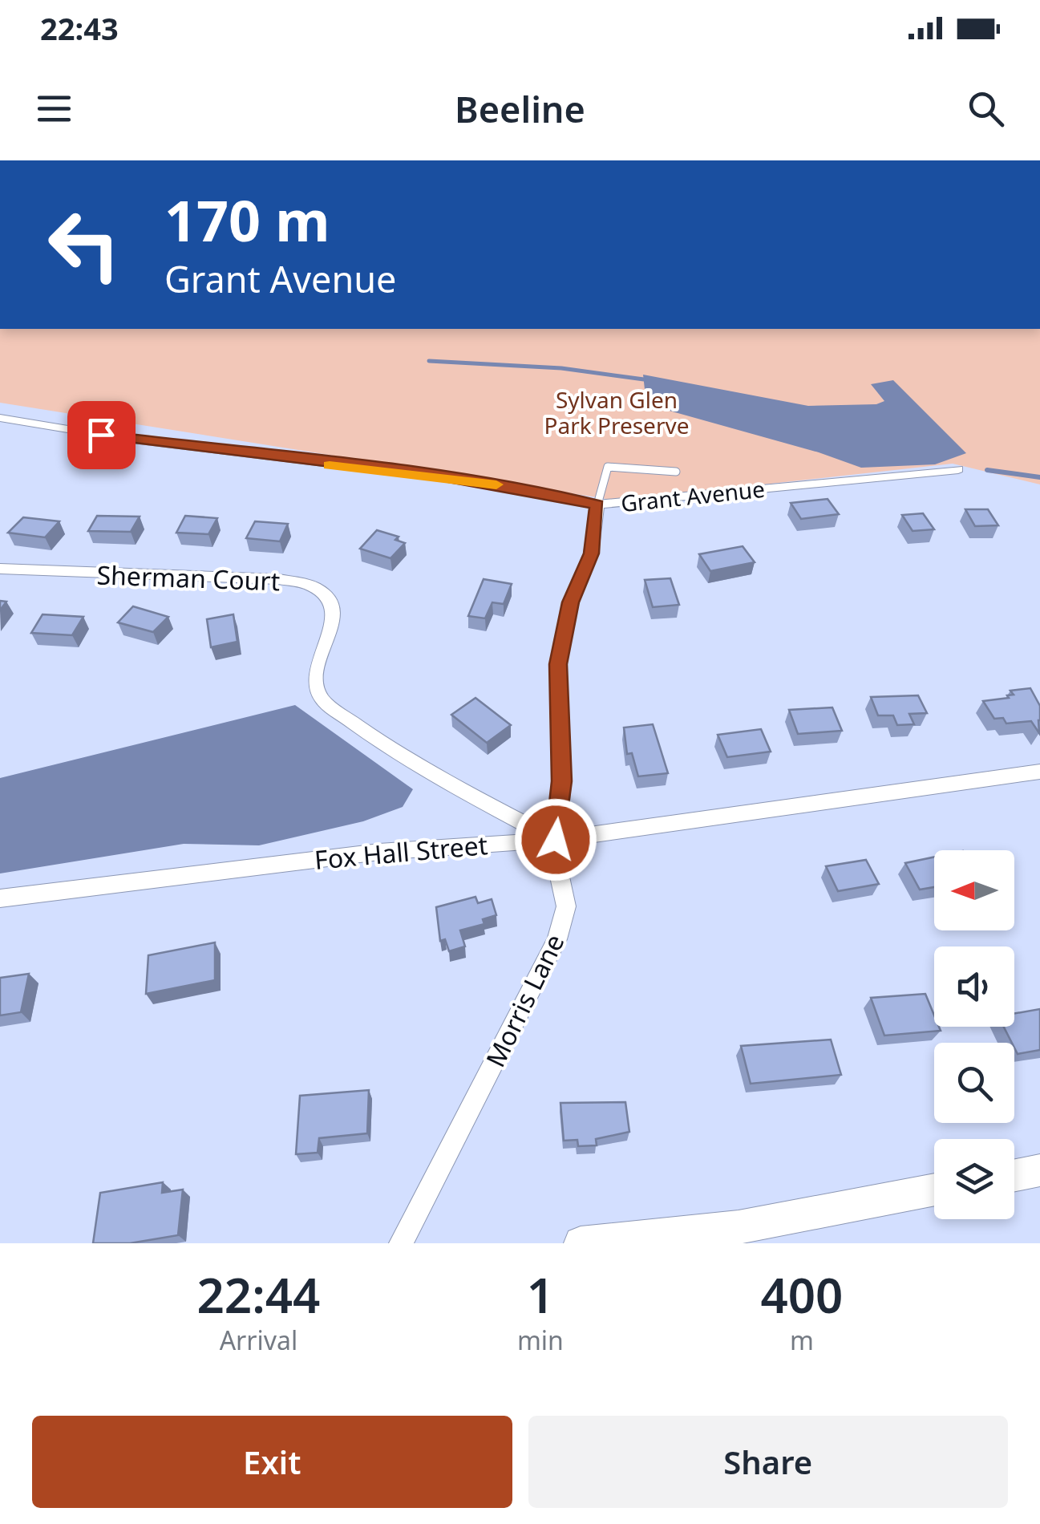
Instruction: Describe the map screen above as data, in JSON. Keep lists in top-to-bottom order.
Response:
{
  "streets": {
    "street": [
      "Grant Avenue",
      "Sherman Court",
      "Fox Hall Street",
      "Morris Lane"
    ]
  },
  "crossings": [
    ["Grant Avenue", "Morris Lane"],
    ["Sherman Court", "Fox Hall Street"],
    ["Sherman Court", "Morris Lane"],
    ["Fox Hall Street", "Morris Lane"]
  ],
  "parks": ["Sylvan Glen Park Preserve"],
  "north": "left",
  "page": {
    "status": "22:43",
    "header": "Beeline",
    "turn": ["170 m", "Grant Avenue"],
    "eta": [
      "22:44",
      "Arrival",
      "1",
      "min",
      "400",
      "m"
    ],
    "buttons": ["Exit", "Share"]
  }
}
